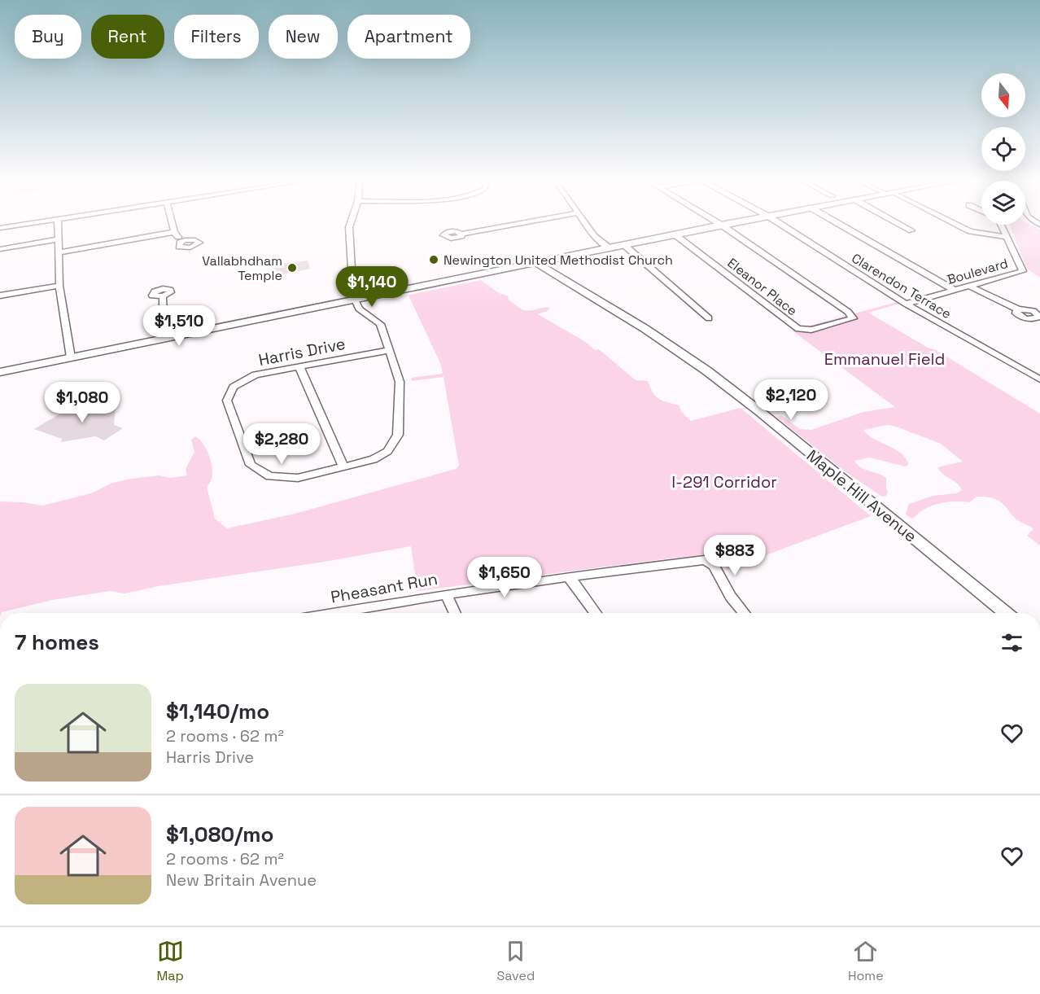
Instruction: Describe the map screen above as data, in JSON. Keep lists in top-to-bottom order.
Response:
{
  "streets": {
    "main road": ["Maple Hill Avenue"],
    "street": [
      "Boulevard",
      "Clarendon Terrace",
      "Eleanor Place",
      "Harris Drive",
      "Pheasant Run"
    ]
  },
  "crossings": [
    ["Boulevard", "Clarendon Terrace"]
  ],
  "parks": ["Emmanuel Field", "I-291 Corridor"],
  "places": ["Newington United Methodist Church", "Vallabhdham Temple"],
  "north": "bottom",
  "page": {
    "chip": [
      "Buy",
      "Rent",
      "Filters",
      "New",
      "Apartment"
    ],
    "price": [
      "$1,140",
      "$1,510",
      "$2,120",
      "$1,080",
      "$2,280",
      "$883",
      "$1,650"
    ],
    "heading": "7 homes",
    "list": [
      {
        "name": "$1,140/mo",
        "note": "2 rooms · 62 m² · Harris Drive"
      },
      {
        "name": "$1,080/mo",
        "note": "2 rooms · 62 m² · New Britain Avenue"
      }
    ],
    "tabs": ["Map", "Saved", "Home"]
  }
}
